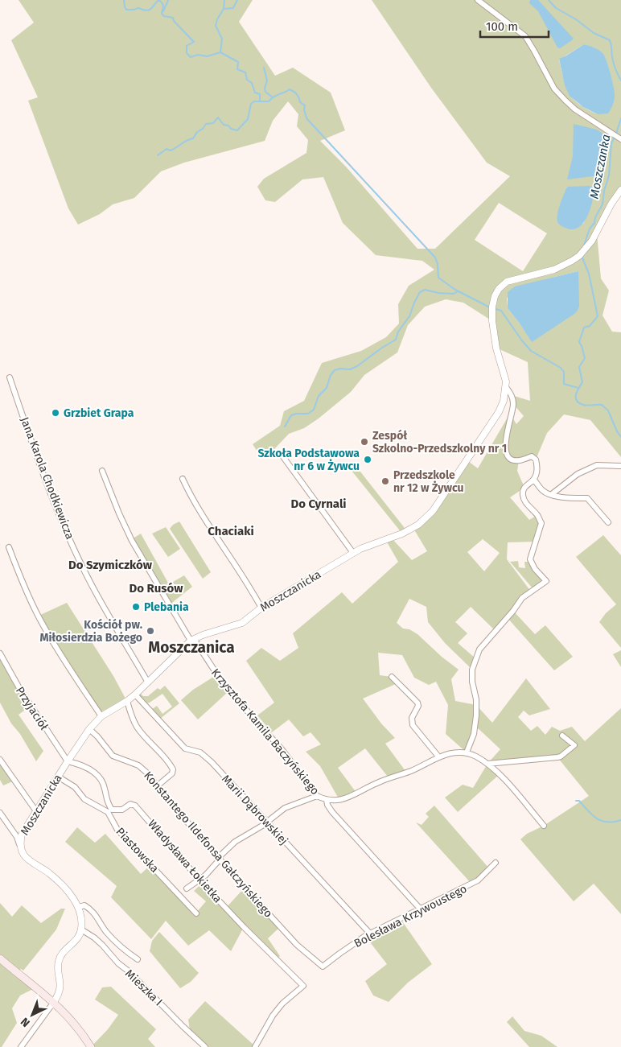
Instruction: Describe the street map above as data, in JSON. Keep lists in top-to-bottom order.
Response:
{
  "streets": {
    "street": [
      "Jana Karola Chodkiewicza",
      "Moszczanicka",
      "Przyjaciół",
      "Krzysztofa Kamila Baczyńskiego",
      "Marii Dąbrowskiej",
      "Konstantego Ildefonsa Gałczyńskiego",
      "Piastowska",
      "Władysława Łokietka",
      "Bolesława Krzywoustego",
      "Mieszka I"
    ]
  },
  "crossings": [
    ["Jana Karola Chodkiewicza", "Moszczanicka"],
    ["Moszczanicka", "Przyjaciół"],
    ["Moszczanicka", "Krzysztofa Kamila Baczyńskiego"],
    ["Moszczanicka", "Marii Dąbrowskiej"],
    ["Moszczanicka", "Konstantego Ildefonsa Gałczyńskiego"],
    ["Moszczanicka", "Mieszka I"],
    ["Krzysztofa Kamila Baczyńskiego", "Bolesława Krzywoustego"],
    ["Marii Dąbrowskiej", "Bolesława Krzywoustego"],
    ["Konstantego Ildefonsa Gałczyńskiego", "Bolesława Krzywoustego"],
    ["Piastowska", "Władysława Łokietka"]
  ],
  "districts": [
    "Do Cyrnali",
    "Chaciaki",
    "Do Szymiczków",
    "Do Rusów",
    "Moszczanica"
  ],
  "water": ["Moszczanka"],
  "places": [
    "Grzbiet Grapa",
    "Zespół Szkolno-Przedszkolny nr 1",
    "Szkoła Podstawowa nr 6 w Żywcu",
    "Przedszkole nr 12 w Żywcu",
    "Plebania",
    "Kościół pw. Miłosierdzia Bożego"
  ],
  "scale_bar": "100 m",
  "north": "bottom left"
}
